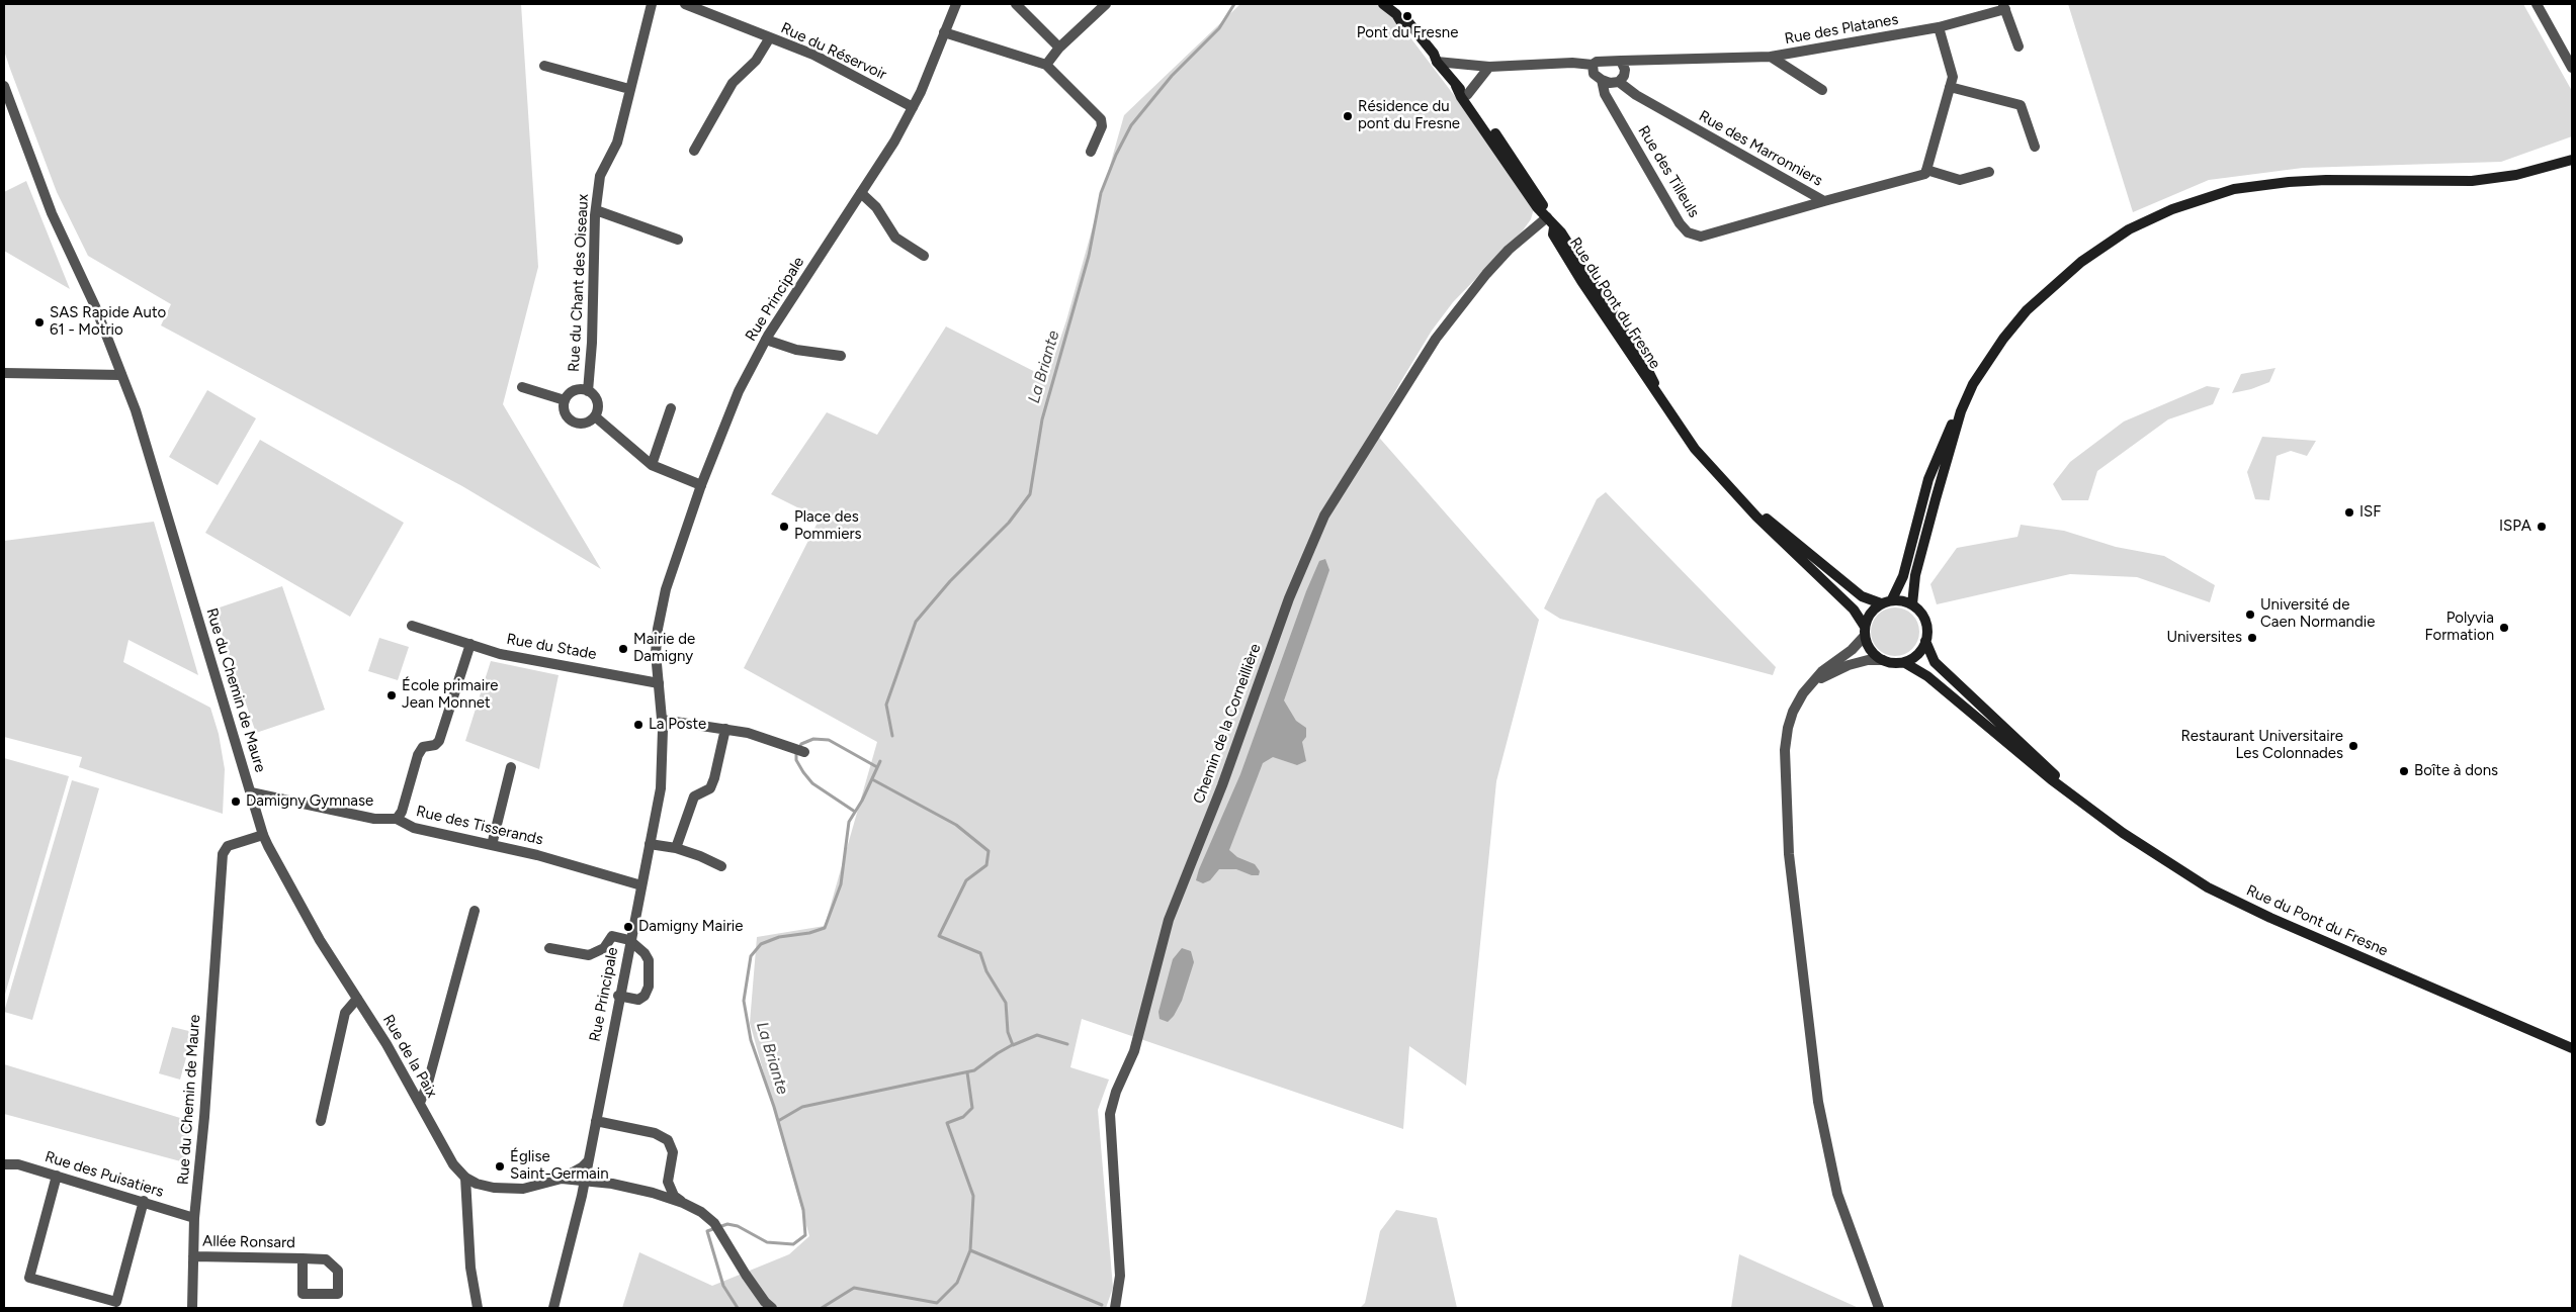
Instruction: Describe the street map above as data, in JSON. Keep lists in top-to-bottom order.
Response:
{
  "streets": {
    "main road": ["Rue du Pont du Fresne"],
    "street": [
      "Rue des Platanes",
      "Rue du Réservoir",
      "Rue des Marronniers",
      "Rue des Tilleuls",
      "Rue du Chant des Oiseaux",
      "Rue Principale",
      "Rue du Stade",
      "Rue du Chemin de Maure",
      "Chemin de la Corneillière",
      "Rue des Tisserands",
      "Rue de la Paix",
      "Rue des Puisatiers",
      "Allée Ronsard"
    ]
  },
  "crossings": [
    ["Rue des Platanes", "Rue des Marronniers"],
    ["Rue des Platanes", "Rue des Tilleuls"],
    ["Rue du Réservoir", "Rue Principale"],
    ["Rue des Marronniers", "Rue des Tilleuls"],
    ["Rue Principale", "Rue du Stade"],
    ["Rue Principale", "Rue des Tisserands"],
    ["Rue du Pont du Fresne", "Chemin de la Corneillière"],
    ["Rue du Chemin de Maure", "Rue des Tisserands"],
    ["Rue du Chemin de Maure", "Rue de la Paix"],
    ["Rue du Chemin de Maure", "Rue des Puisatiers"],
    ["Rue du Chemin de Maure", "Allée Ronsard"]
  ],
  "water": ["La Briante"],
  "places": [
    "Pont du Fresne",
    "Résidence du pont du Fresne",
    "SAS Rapide Auto 61 - Motrio",
    "ISF",
    "Place des Pommiers",
    "ISPA",
    "Université de Caen Normandie",
    "Polyvia Formation",
    "Universites",
    "Mairie de Damigny",
    "École primaire Jean Monnet",
    "La Poste",
    "Restaurant Universitaire Les Colonnades",
    "Boîte à dons",
    "Damigny Gymnase",
    "Damigny Mairie",
    "Église Saint-Germain"
  ]
}
